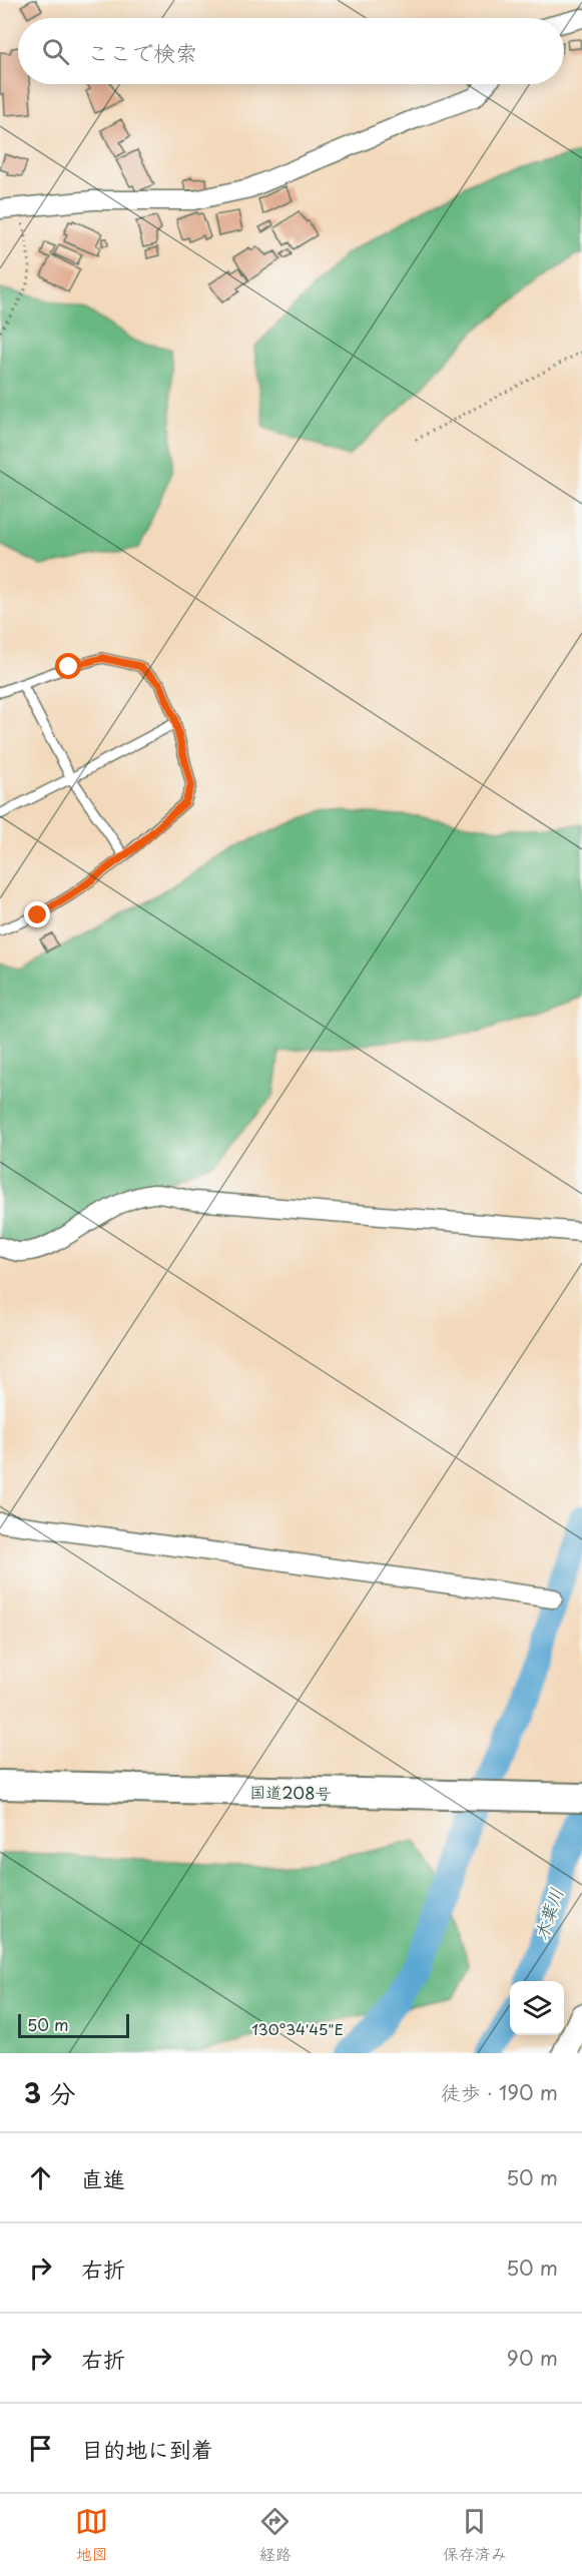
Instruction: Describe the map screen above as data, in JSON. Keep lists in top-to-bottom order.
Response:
{
  "streets": {
    "highway": ["国道208号"]
  },
  "water": ["木葉川"],
  "scale_bar": "50 m",
  "page": {
    "search": "ここで検索",
    "scale": "50 m",
    "heading": ["3 分", "徒歩 · 190 m"],
    "list": [
      ["直進", "50 m"],
      ["右折", "50 m"],
      ["右折", "90 m"],
      "目的地に到着"
    ],
    "nav": ["地図", "経路", "保存済み"]
  },
  "coordinates": ["130°34'45\"E"]
}
